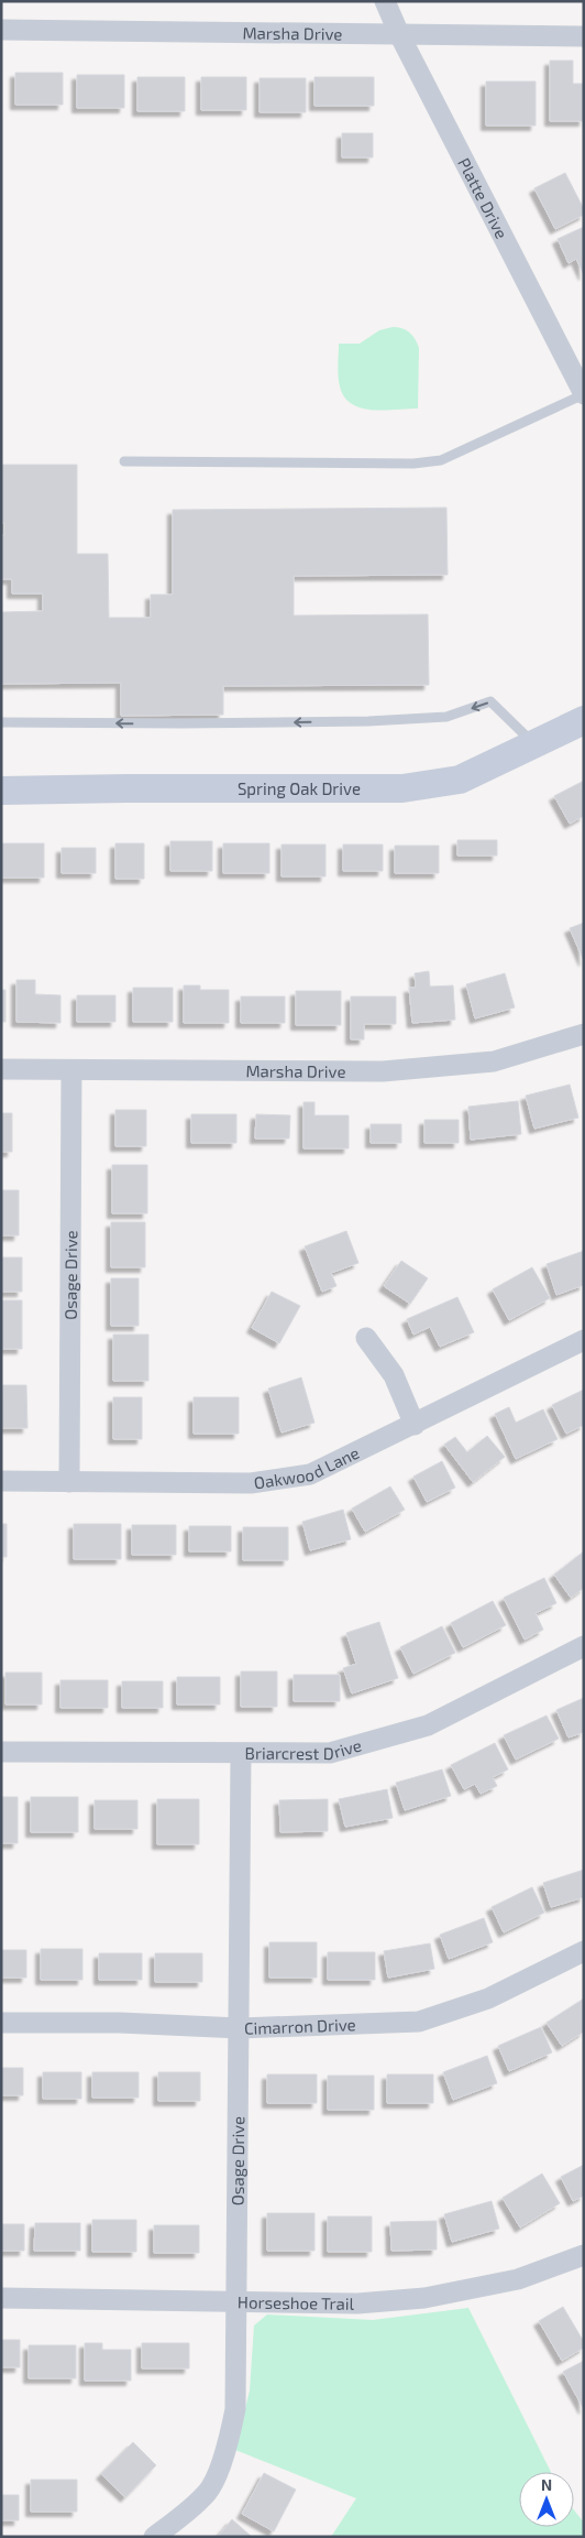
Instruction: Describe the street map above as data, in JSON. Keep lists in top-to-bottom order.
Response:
{
  "streets": {
    "street": [
      "Marsha Drive",
      "Platte Drive",
      "Spring Oak Drive",
      "Osage Drive",
      "Oakwood Lane",
      "Briarcrest Drive",
      "Cimarron Drive",
      "Horseshoe Trail"
    ]
  },
  "crossings": [
    ["Marsha Drive", "Platte Drive"],
    ["Marsha Drive", "Osage Drive"],
    ["Osage Drive", "Oakwood Lane"],
    ["Osage Drive", "Briarcrest Drive"],
    ["Osage Drive", "Cimarron Drive"],
    ["Osage Drive", "Horseshoe Trail"]
  ],
  "north": "top"
}
